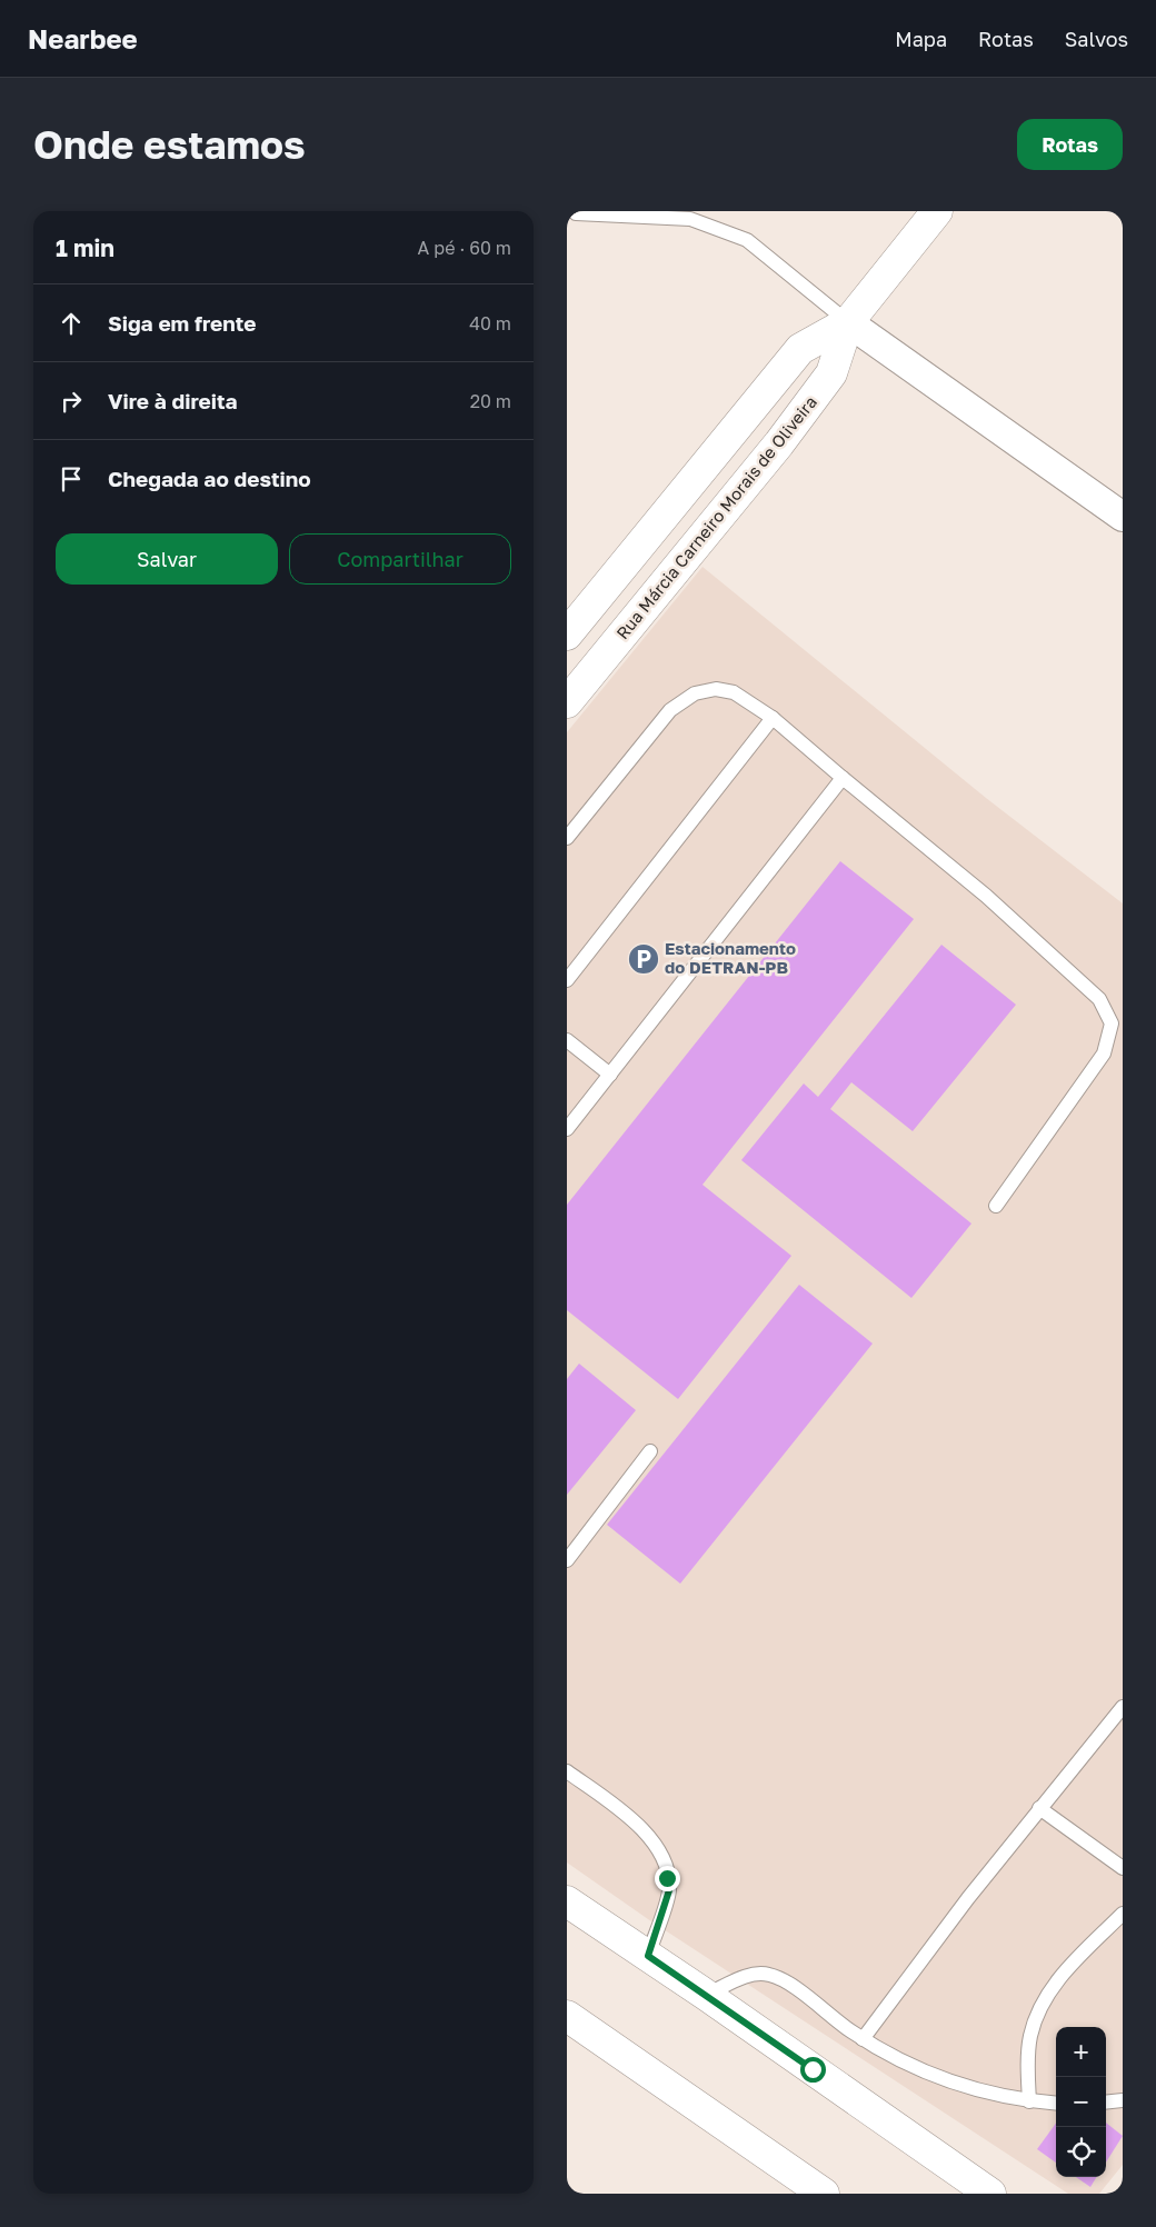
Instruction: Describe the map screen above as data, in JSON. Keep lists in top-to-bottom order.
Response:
{
  "streets": {
    "street": ["Rua Márcia Carneiro Morais de Oliveira"]
  },
  "places": {
    "parking": ["Estacionamento do DETRAN-PB"]
  },
  "page": {
    "header": "Nearbee",
    "nav": ["Mapa", "Rotas", "Salvos"],
    "buttons": [
      "Rotas",
      ["Salvar", "Compartilhar"]
    ],
    "title": "Onde estamos",
    "heading": ["1 min", "A pé · 60 m"],
    "list": [
      ["Siga em frente", "40 m"],
      ["Vire à direita", "20 m"],
      "Chegada ao destino"
    ],
    "map_buttons": ["+", "−"]
  }
}
